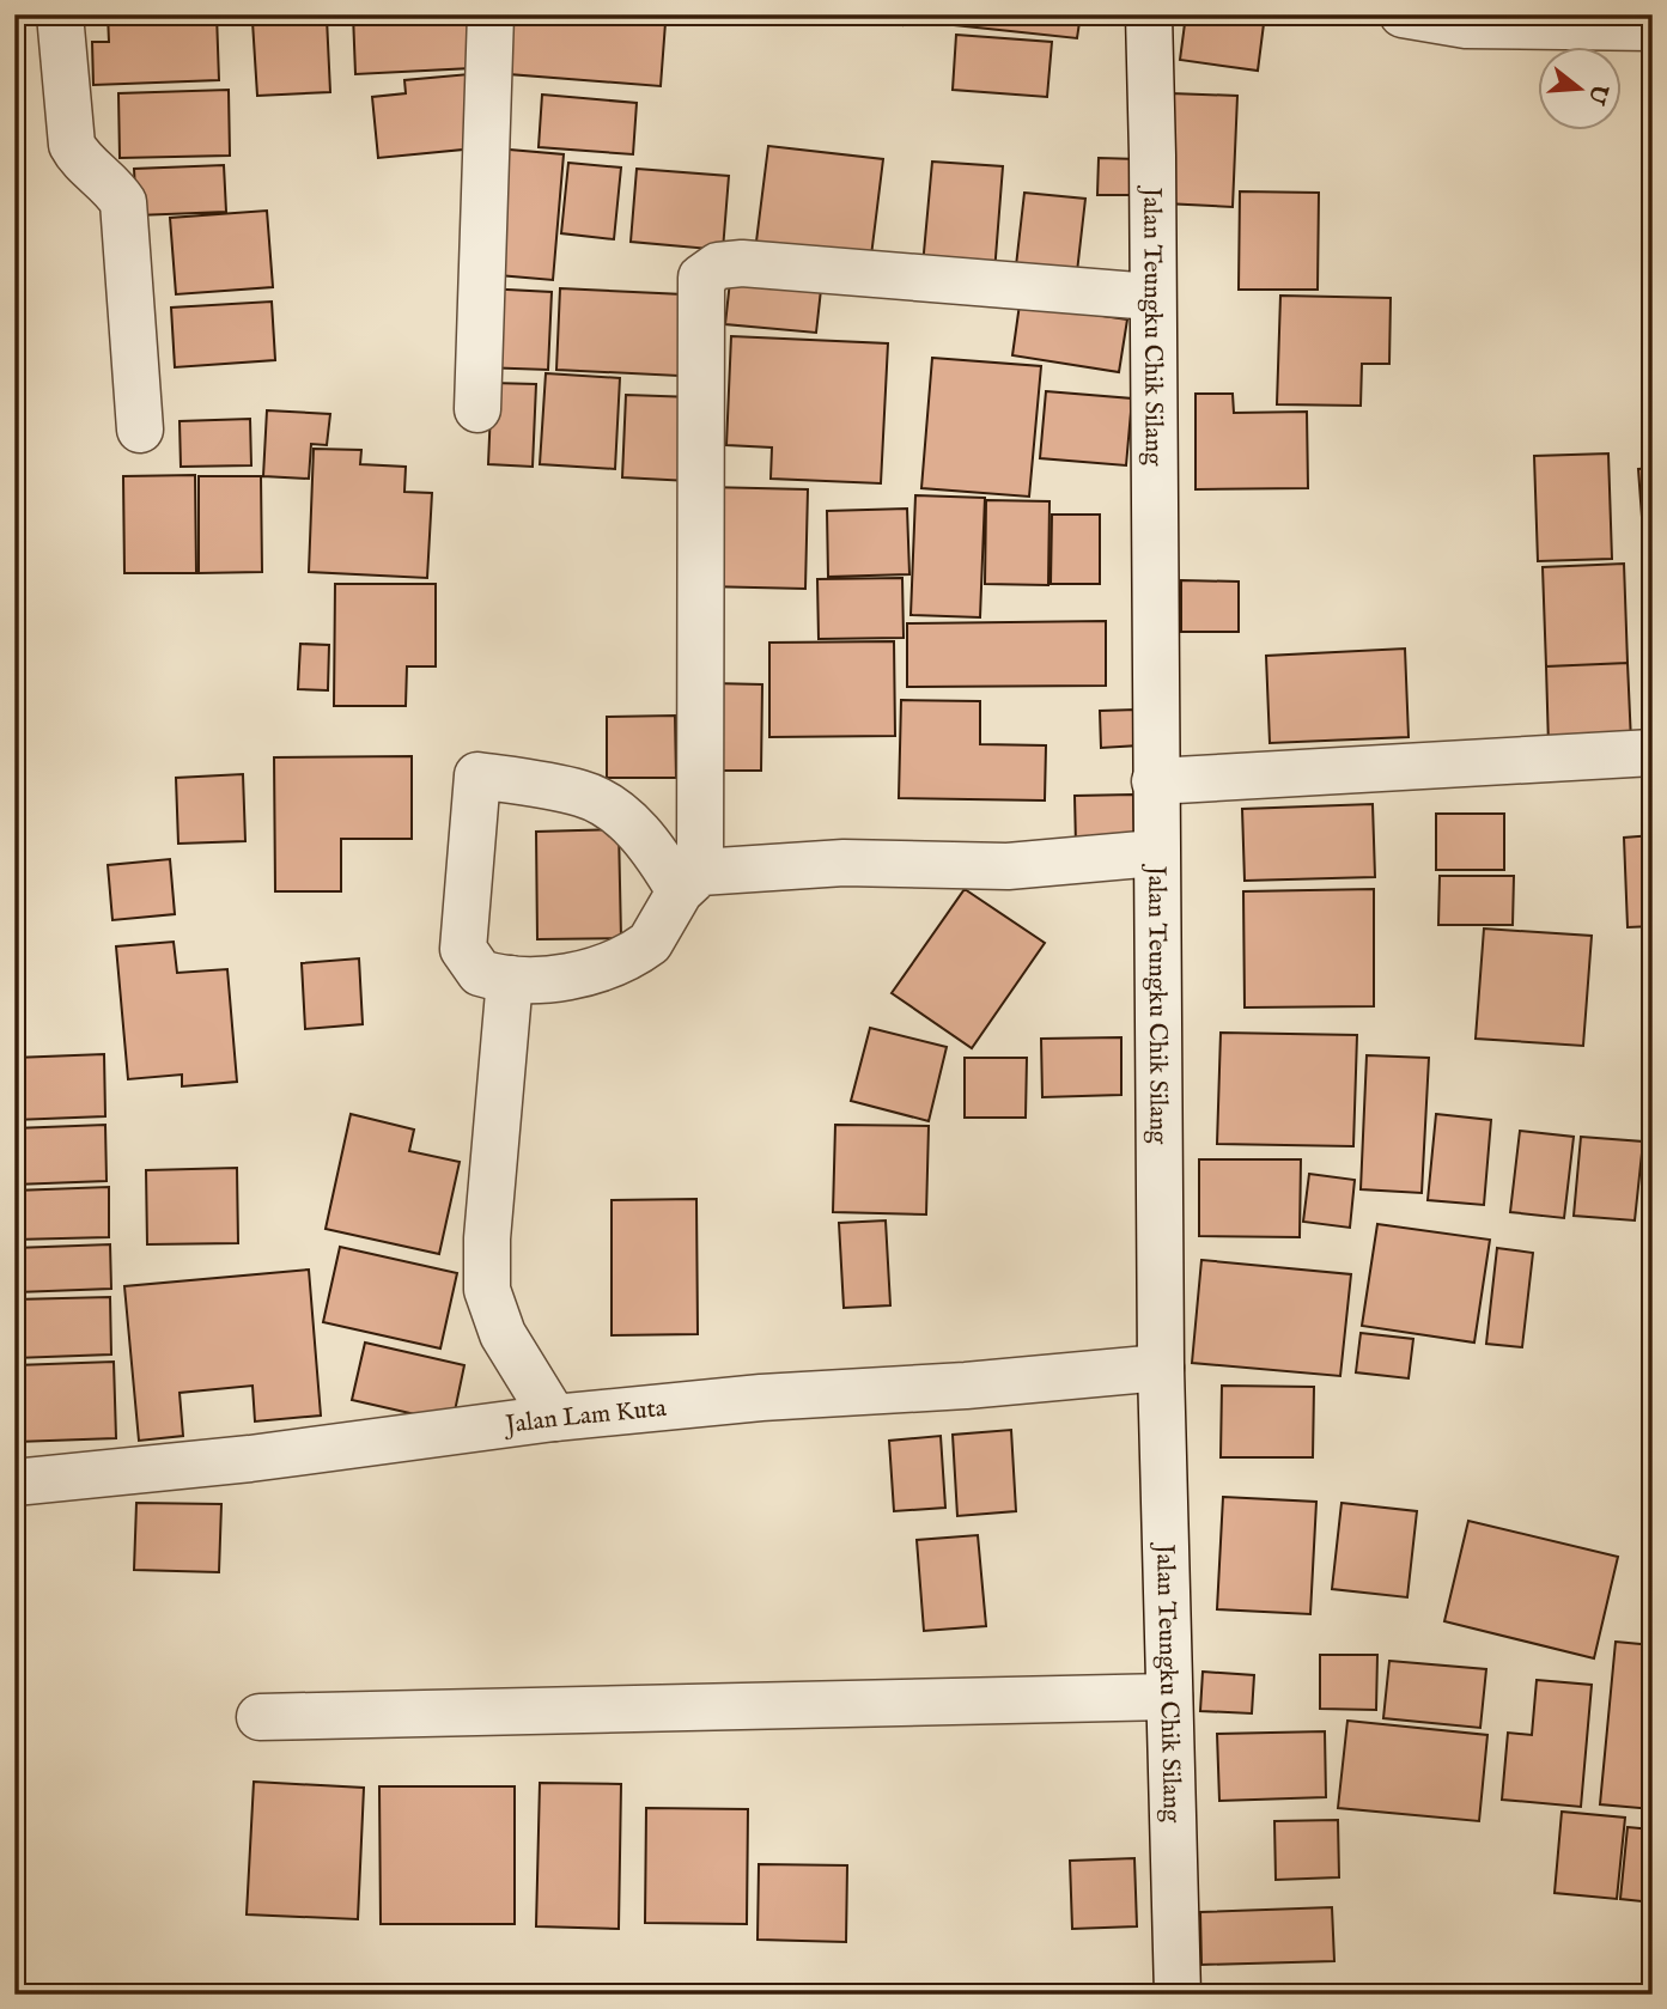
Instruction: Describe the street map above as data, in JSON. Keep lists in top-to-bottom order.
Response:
{
  "streets": {
    "street": ["Jalan Teungku Chik Silang", "Jalan Lam Kuta"]
  },
  "crossings": [
    ["Jalan Teungku Chik Silang", "Jalan Lam Kuta"]
  ],
  "north": "right"
}
